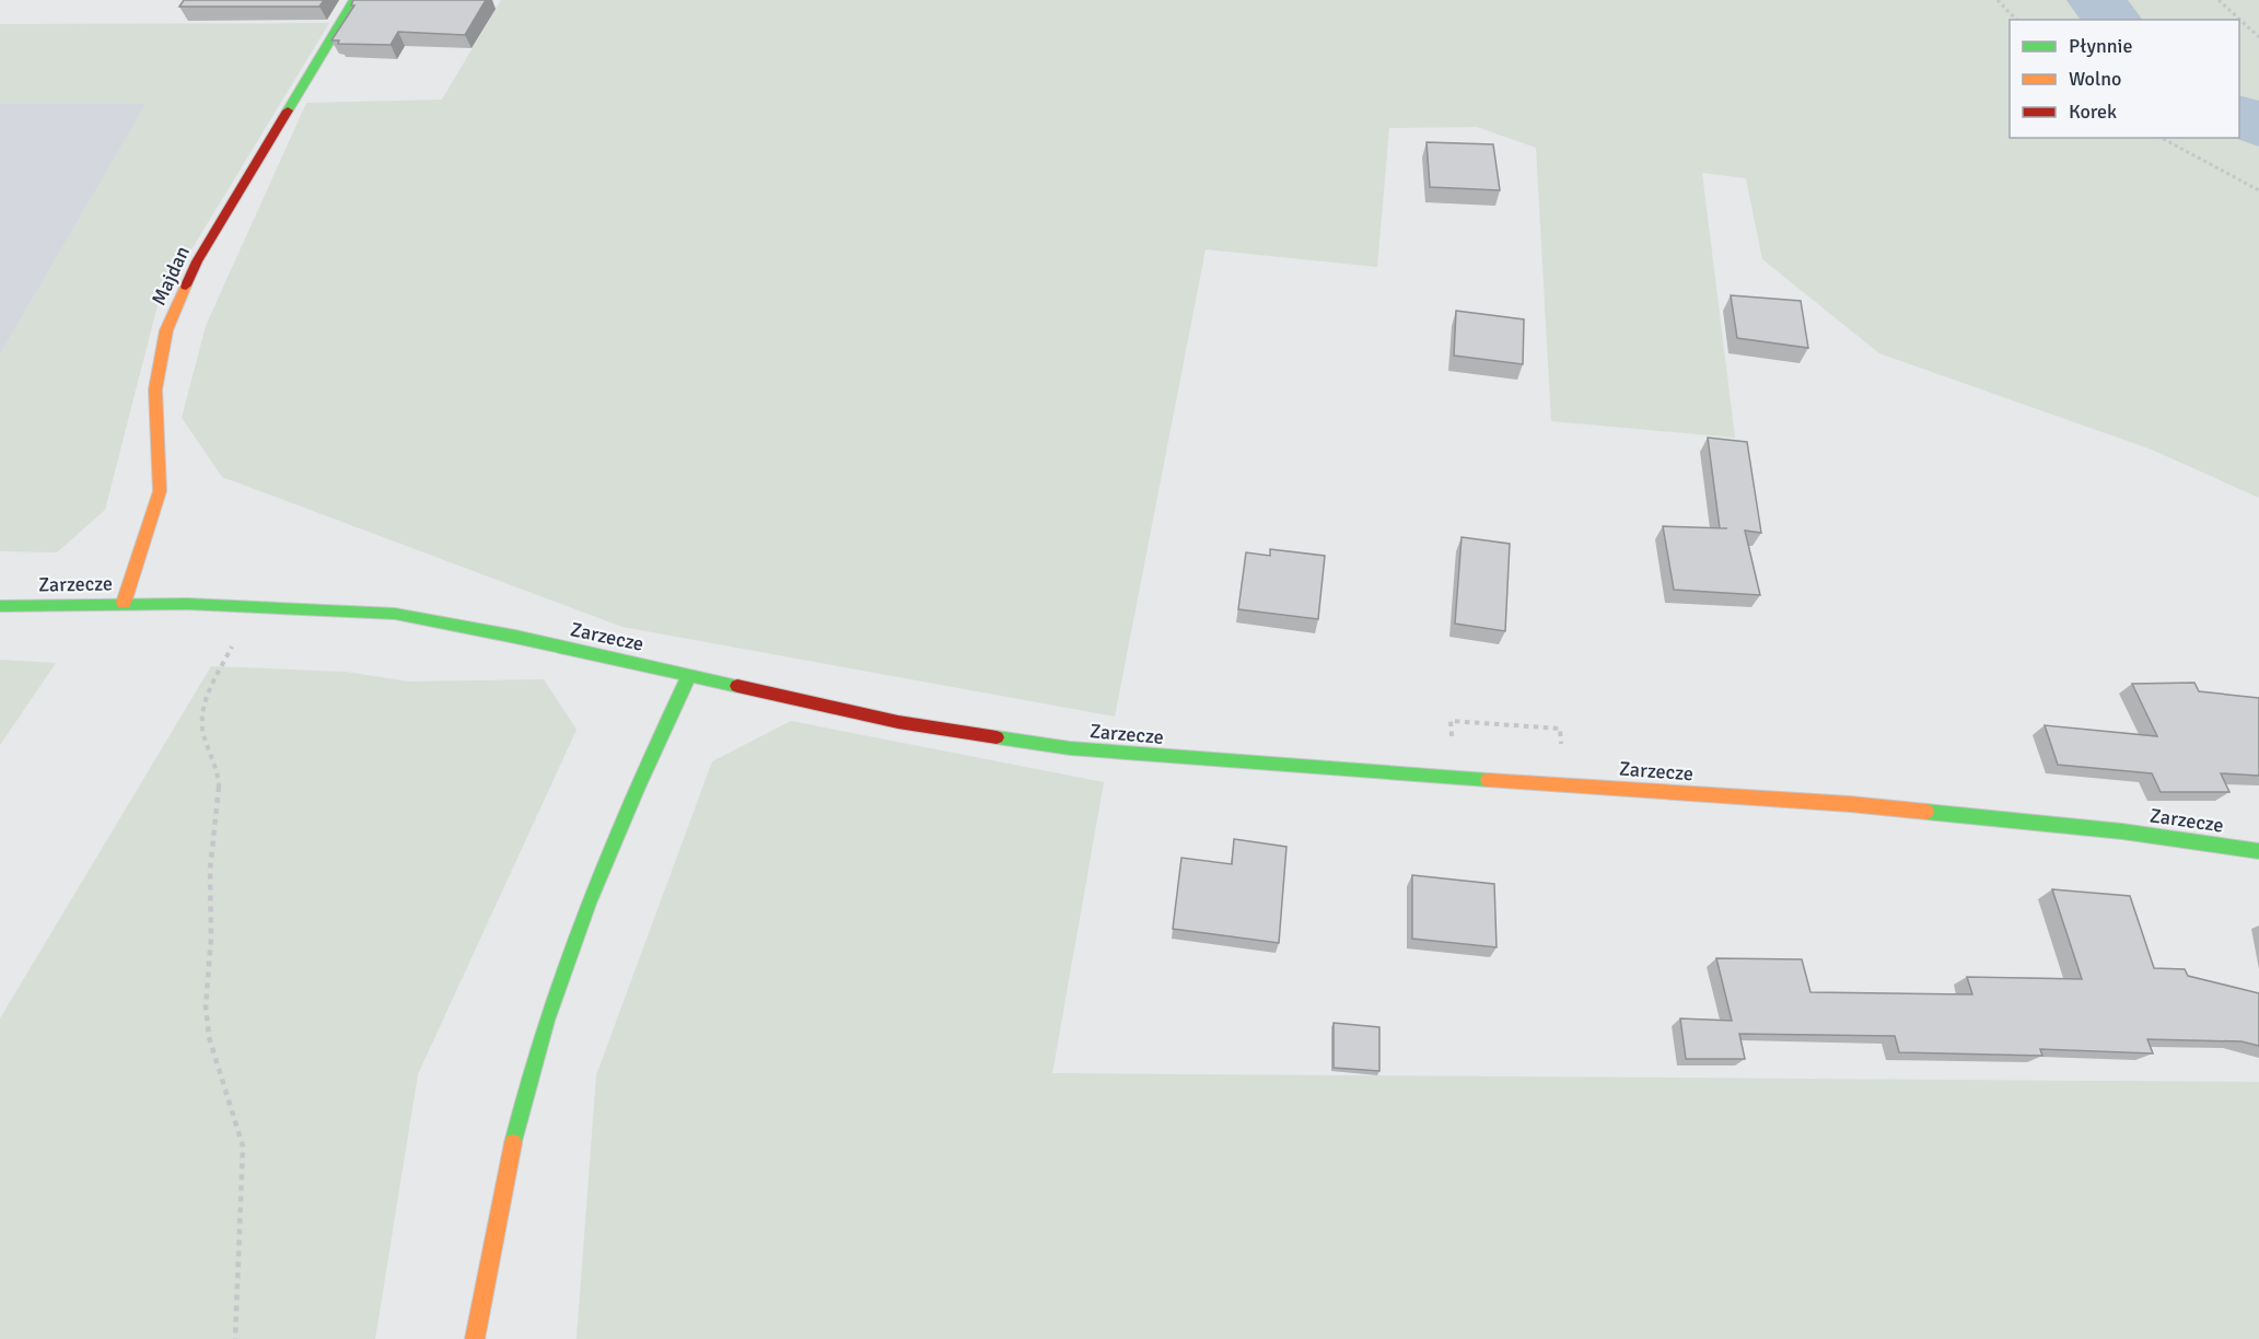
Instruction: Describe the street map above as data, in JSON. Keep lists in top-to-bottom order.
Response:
{
  "streets": {
    "street": ["Majdan", "Zarzecze"]
  },
  "crossings": [
    ["Majdan", "Zarzecze"]
  ],
  "legend": ["Płynnie", "Wolno", "Korek"]
}
